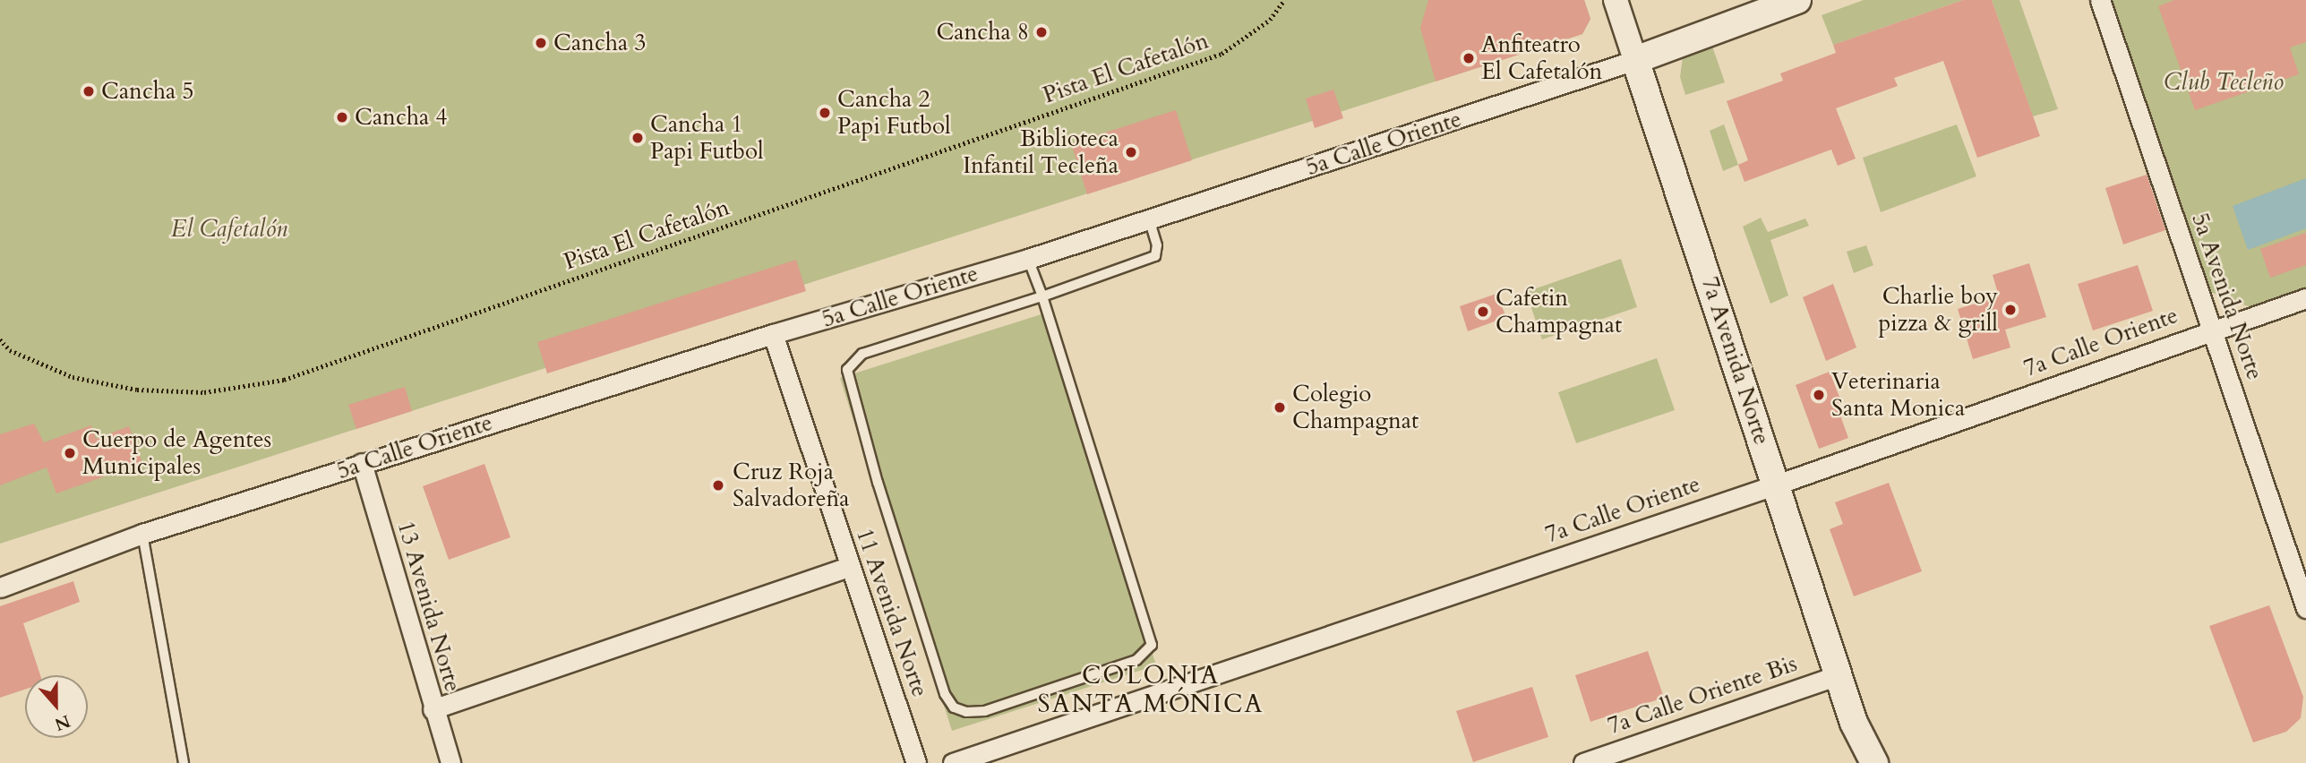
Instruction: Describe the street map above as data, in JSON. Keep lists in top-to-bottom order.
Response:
{
  "streets": {
    "main road": ["5a Calle Oriente", "7a Avenida Norte"],
    "street": [
      "5a Avenida Norte",
      "7a Calle Oriente",
      "13 Avenida Norte",
      "11 Avenida Norte",
      "7a Calle Oriente Bis"
    ],
    "path": ["Pista El Cafetalón"]
  },
  "crossings": [
    ["5a Calle Oriente", "7a Avenida Norte"],
    ["5a Calle Oriente", "13 Avenida Norte"],
    ["5a Calle Oriente", "11 Avenida Norte"],
    ["5a Avenida Norte", "7a Calle Oriente"],
    ["7a Calle Oriente", "7a Avenida Norte"],
    ["7a Avenida Norte", "7a Calle Oriente Bis"]
  ],
  "districts": ["COLONIA SANTA MÓNICA"],
  "parks": ["Club Tecleño", "El Cafetalón"],
  "places": [
    "Cancha 8",
    "Cancha 3",
    "Anfiteatro El Cafetalón",
    "Cancha 5",
    "Cancha 2 Papi Futbol",
    "Cancha 4",
    "Cancha 1 Papi Futbol",
    "Biblioteca Infantil Tecleña",
    "Charlie boy pizza & grill",
    "Cafetin Champagnat",
    "Veterinaria Santa Monica",
    "Colegio Champagnat",
    "Cuerpo de Agentes Municipales",
    "Cruz Roja Salvadoreña"
  ],
  "north": "bottom"
}
